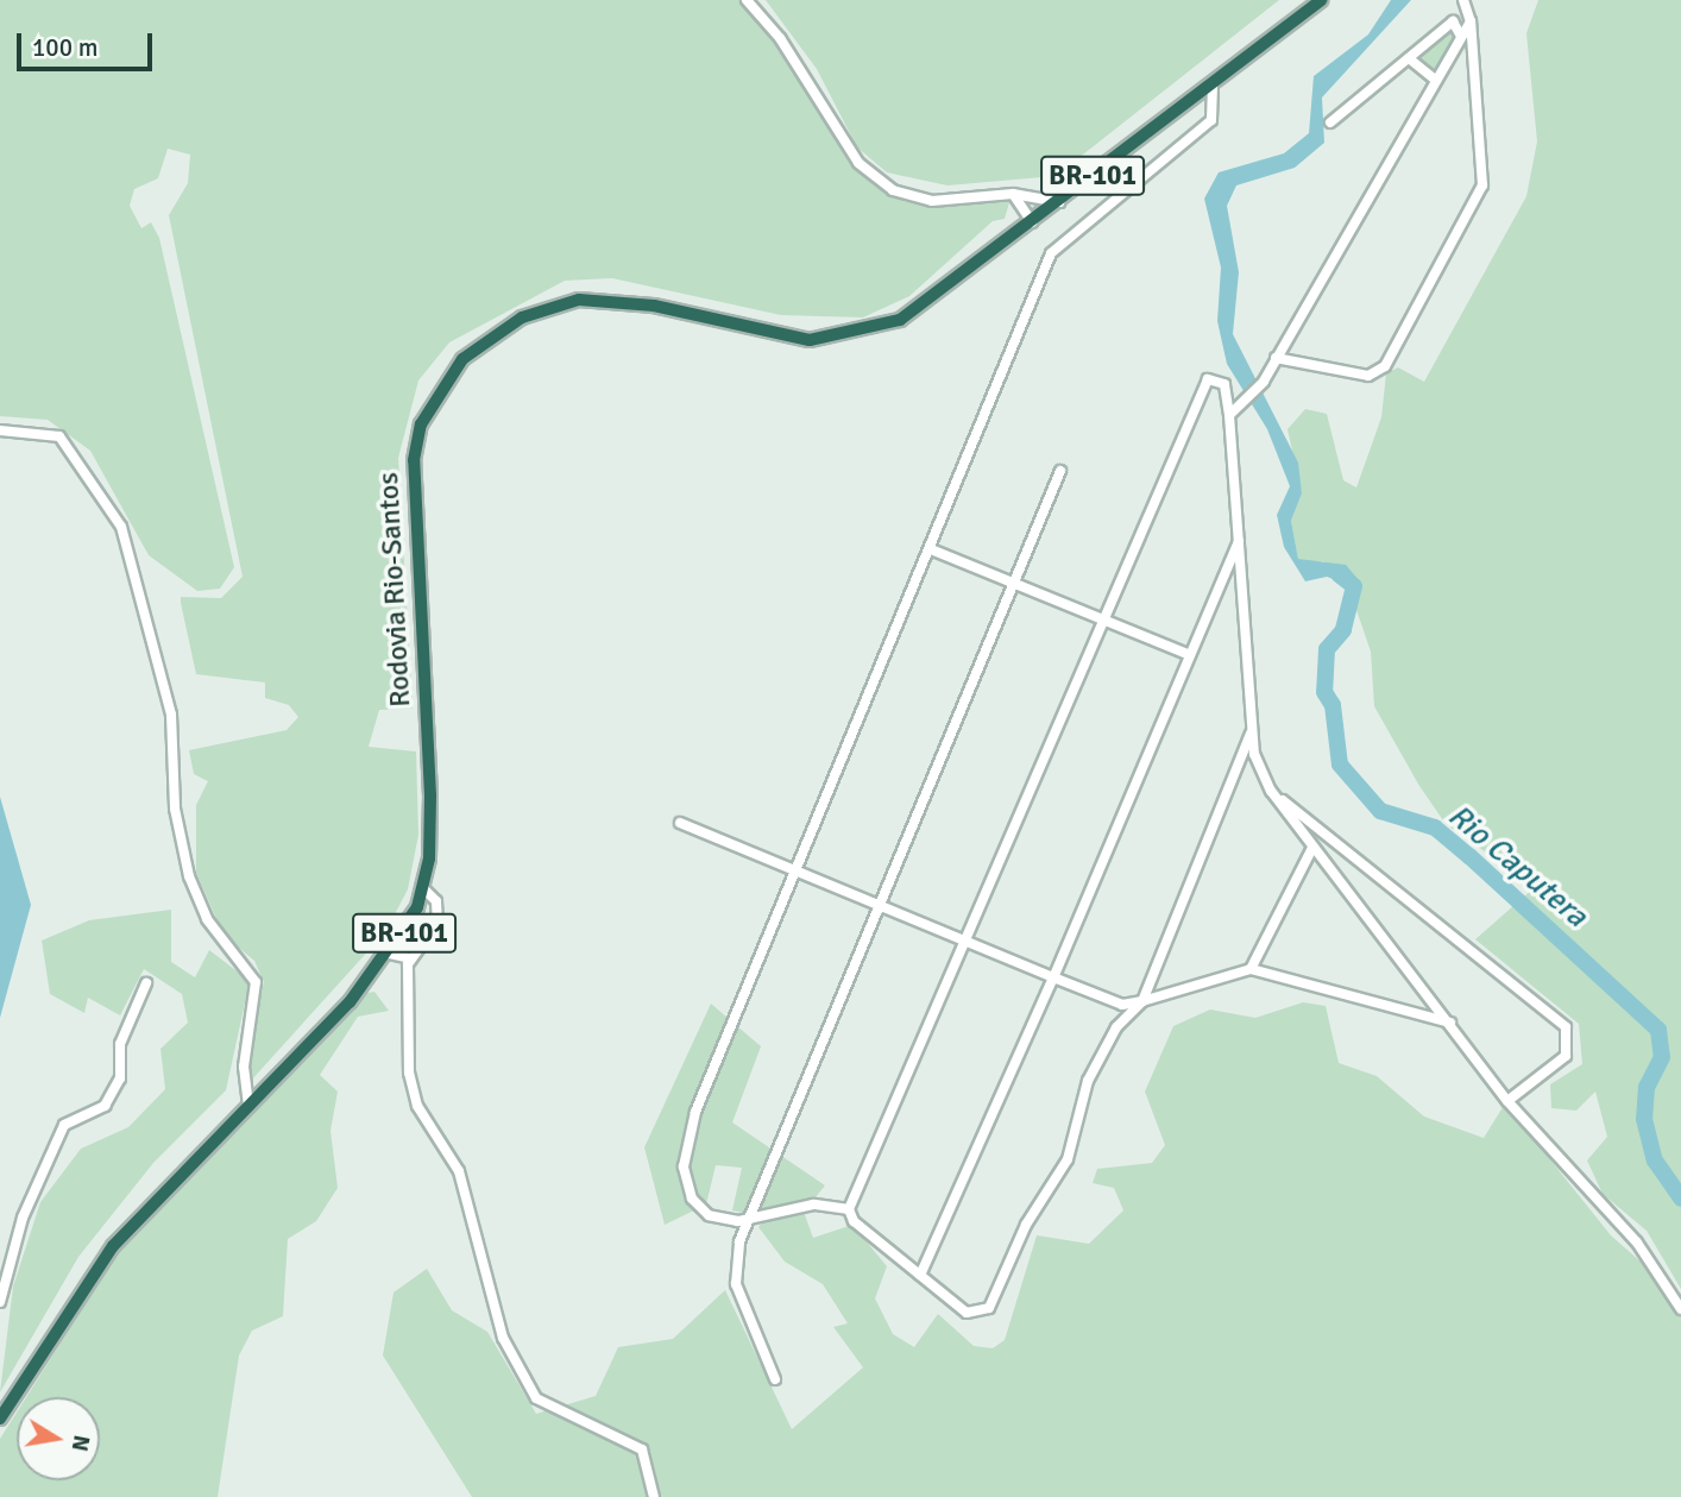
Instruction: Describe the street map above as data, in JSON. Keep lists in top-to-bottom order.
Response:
{
  "streets": {
    "highway": ["BR-101", "Rodovia Rio-Santos"]
  },
  "water": ["Rio Caputera"],
  "scale_bar": "100 m",
  "north": "right"
}
